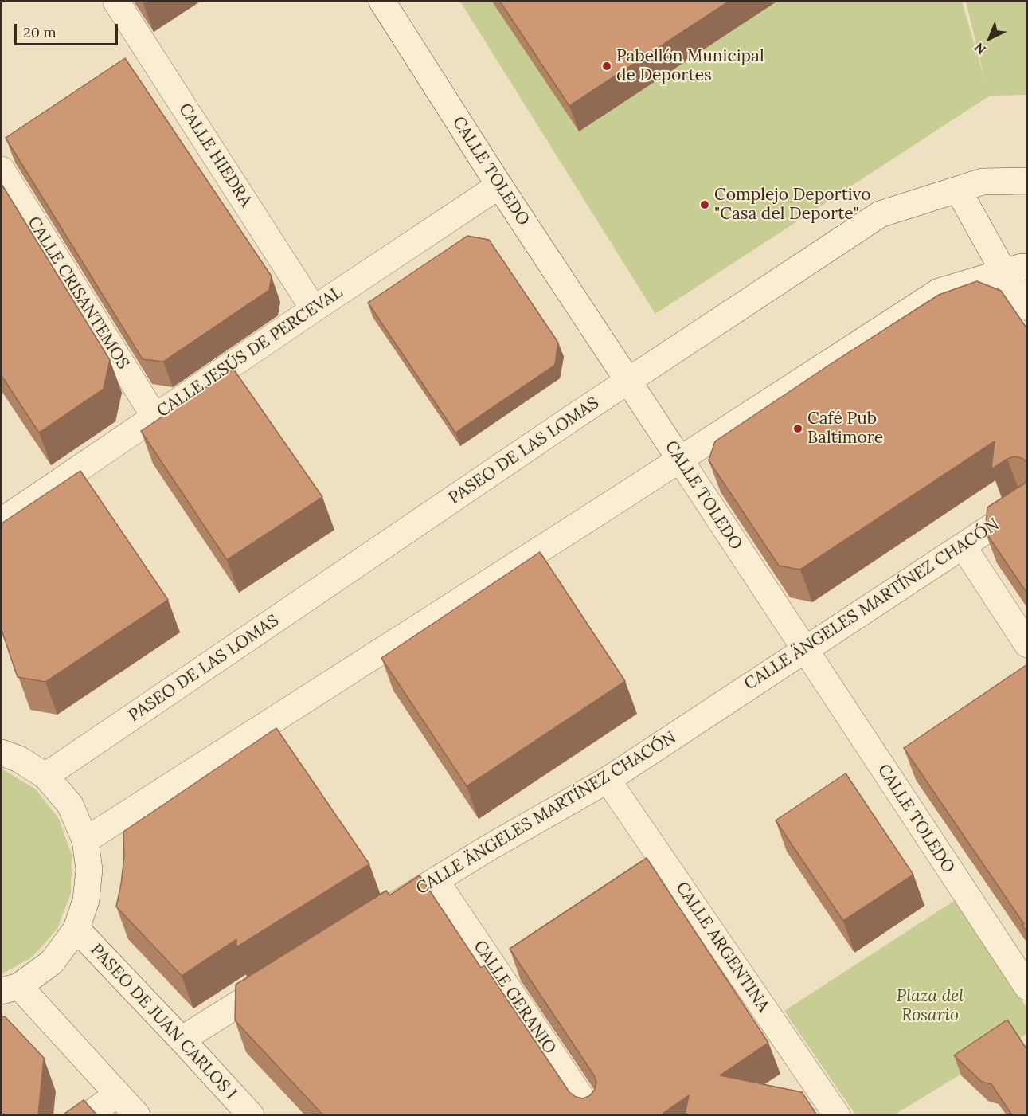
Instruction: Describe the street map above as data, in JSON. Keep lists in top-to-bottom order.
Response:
{
  "streets": {
    "street": [
      "CALLE HIEDRA",
      "CALLE TOLEDO",
      "CALLE CRISANTEMOS",
      "CALLE JESÚS DE PERCEVAL",
      "PASEO DE LAS LOMAS",
      "CALLE ÄNGELES MARTÍNEZ CHACÓN",
      "CALLE ARGENTINA",
      "CALLE GERANIO",
      "PASEO DE JUAN CARLOS I"
    ]
  },
  "crossings": [
    ["CALLE HIEDRA", "CALLE JESÚS DE PERCEVAL"],
    ["CALLE TOLEDO", "CALLE JESÚS DE PERCEVAL"],
    ["CALLE TOLEDO", "PASEO DE LAS LOMAS"],
    ["CALLE TOLEDO", "CALLE ÄNGELES MARTÍNEZ CHACÓN"],
    ["CALLE CRISANTEMOS", "CALLE JESÚS DE PERCEVAL"],
    ["CALLE ÄNGELES MARTÍNEZ CHACÓN", "CALLE ARGENTINA"],
    ["CALLE ÄNGELES MARTÍNEZ CHACÓN", "CALLE GERANIO"]
  ],
  "parks": ["Plaza del Rosario"],
  "places": ["Pabellón Municipal de Deportes", "Complejo Deportivo \"Casa del Deporte\"", "Café Pub Baltimore"],
  "scale_bar": "20 m",
  "north": "bottom left"
}
